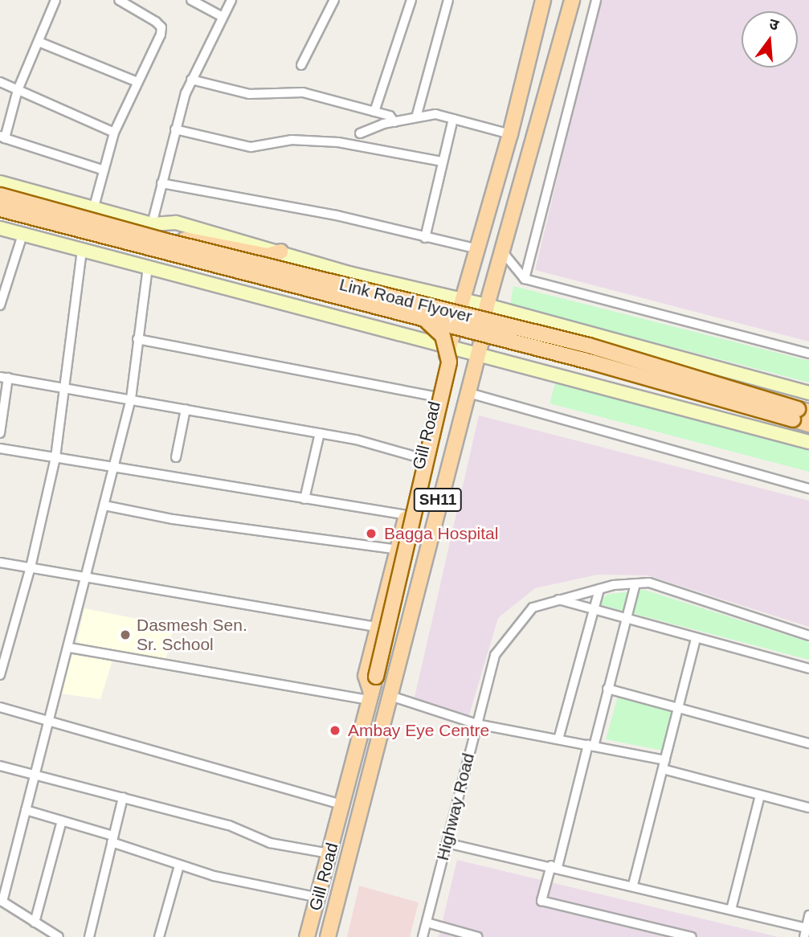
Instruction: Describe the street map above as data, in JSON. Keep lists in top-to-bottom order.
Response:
{
  "streets": {
    "main road": ["Link Road Flyover", "Gill Road", "SH11"],
    "street": ["Highway Road"]
  },
  "places": ["Bagga Hospital", "Dasmesh Sen. Sr. School", "Ambay Eye Centre"],
  "north": "top"
}
